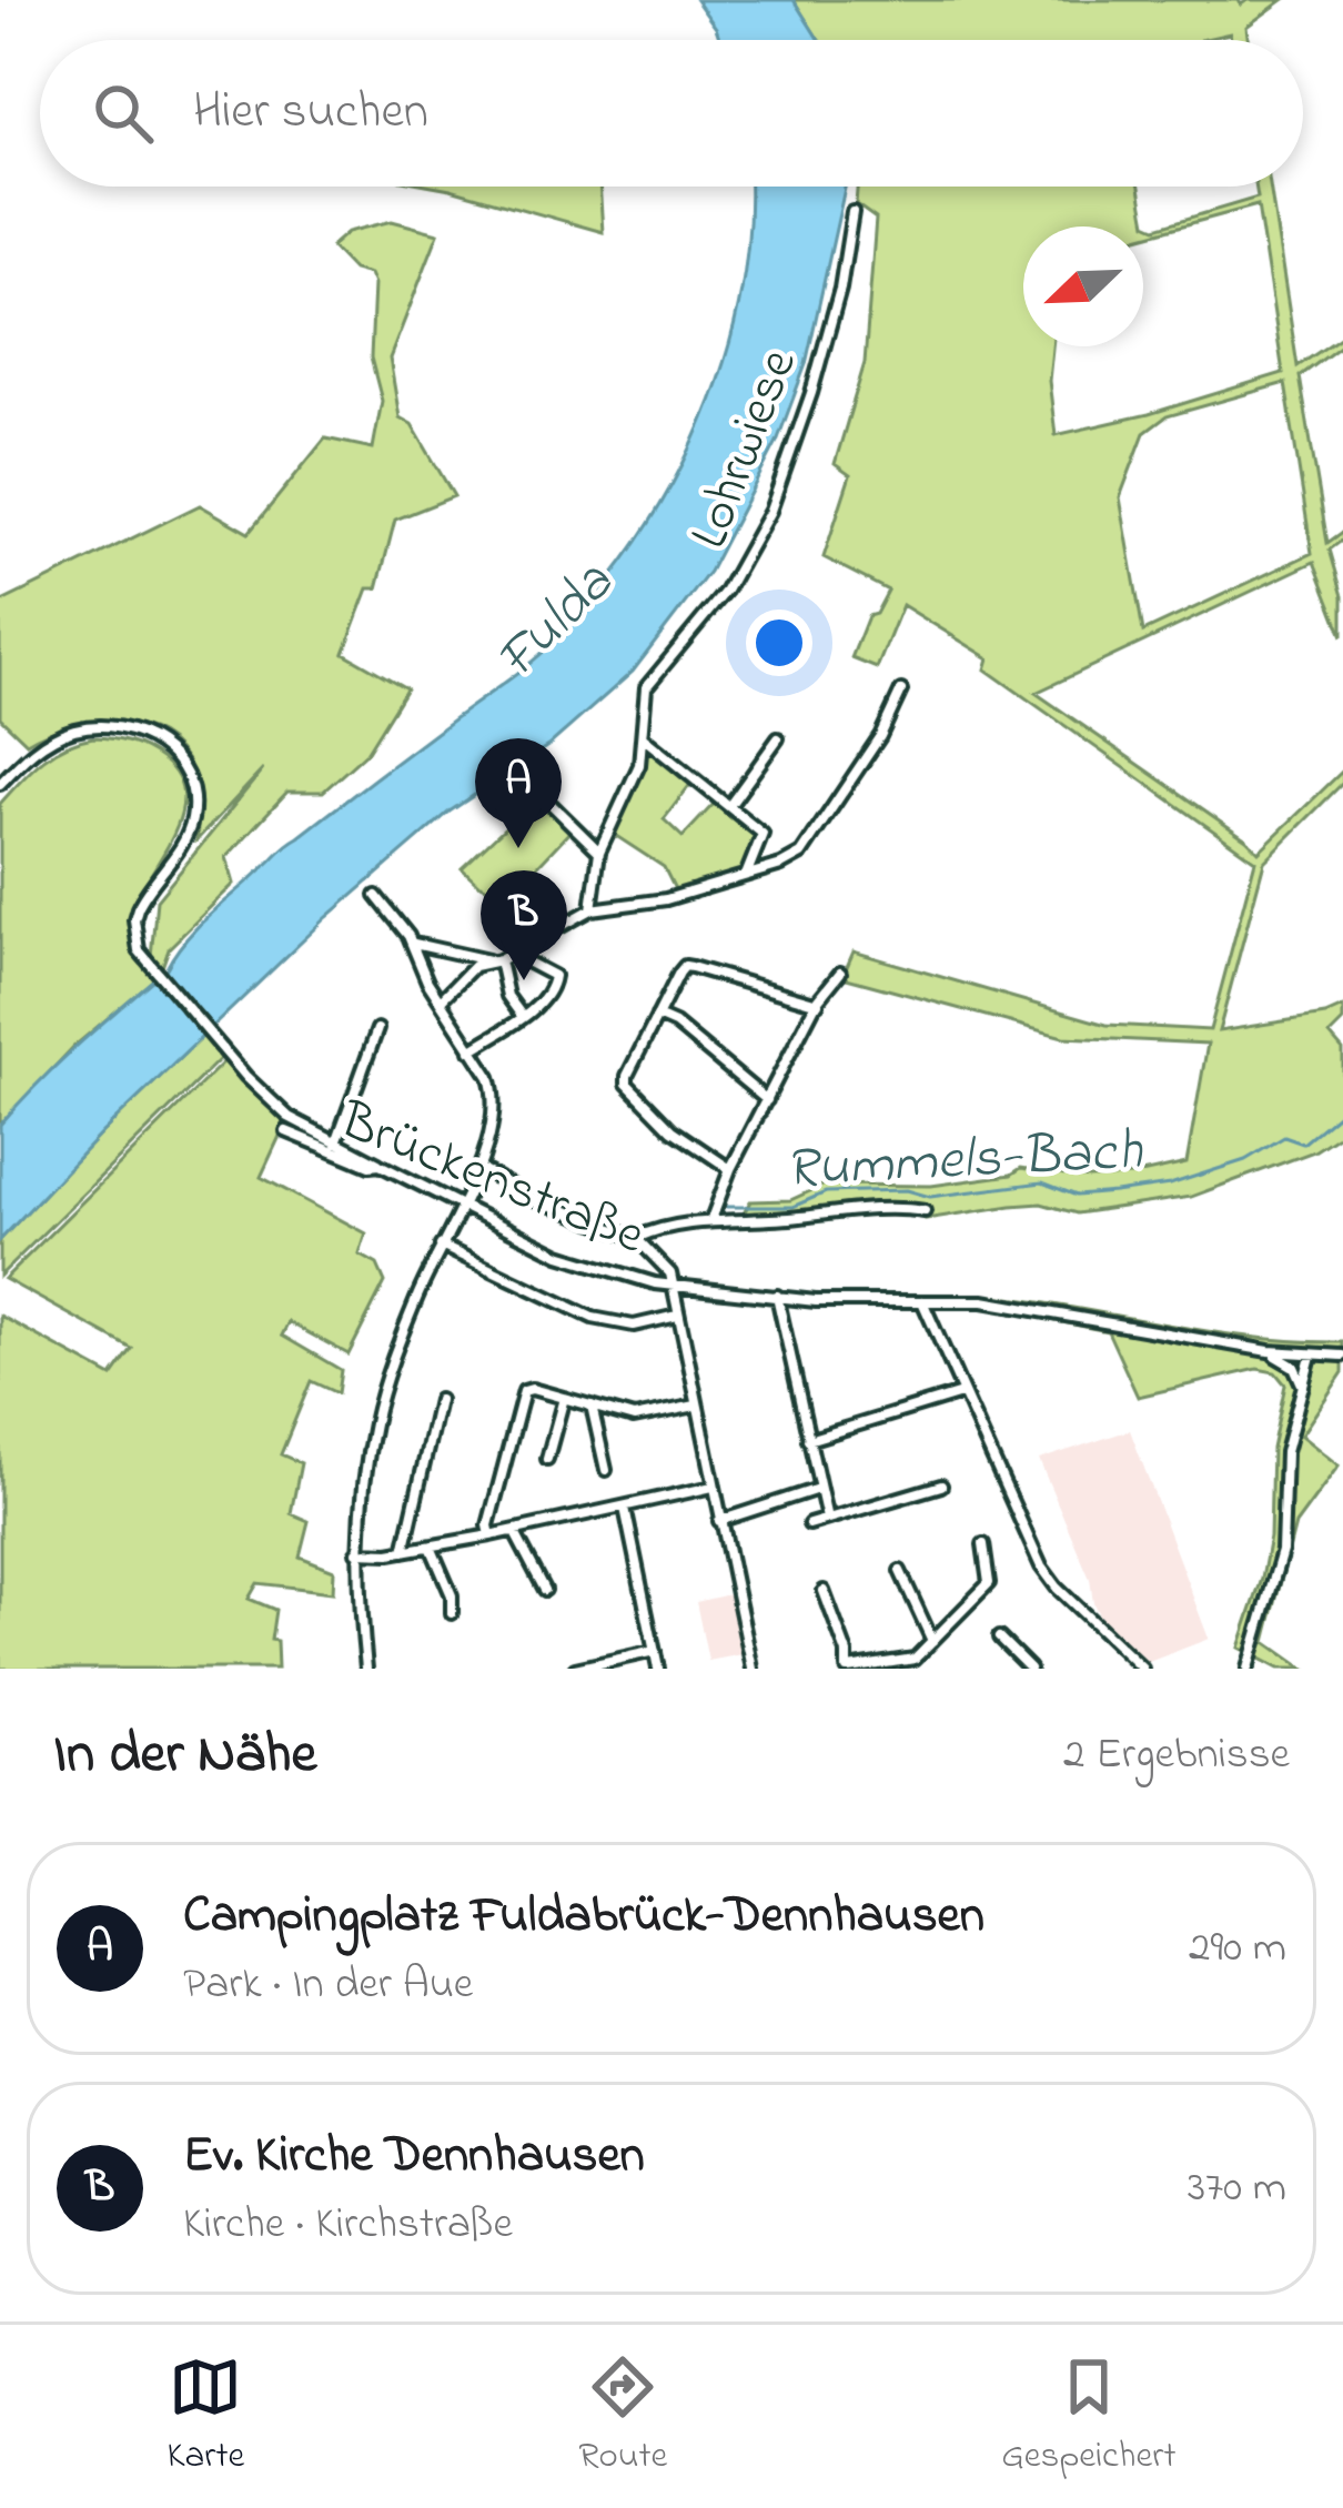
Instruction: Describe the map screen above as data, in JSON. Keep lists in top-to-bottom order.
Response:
{
  "streets": {
    "street": ["Lohrwiese", "Brückenstraße"]
  },
  "water": ["Fulda", "Rummels-Bach"],
  "north": "bottom left",
  "page": {
    "search": "Hier suchen",
    "pins": ["A", "B"],
    "heading": ["In der Nähe", "2 Ergebnisse"],
    "list": [
      {
        "mark": "A",
        "name": "Campingplatz Fuldabrück-Dennhausen",
        "note": "Park · In der Aue",
        "value": "290 m"
      },
      {
        "mark": "B",
        "name": "Ev. Kirche Dennhausen",
        "note": "Kirche · Kirchstraße",
        "value": "370 m"
      }
    ],
    "nav": ["Karte", "Route", "Gespeichert"]
  }
}
